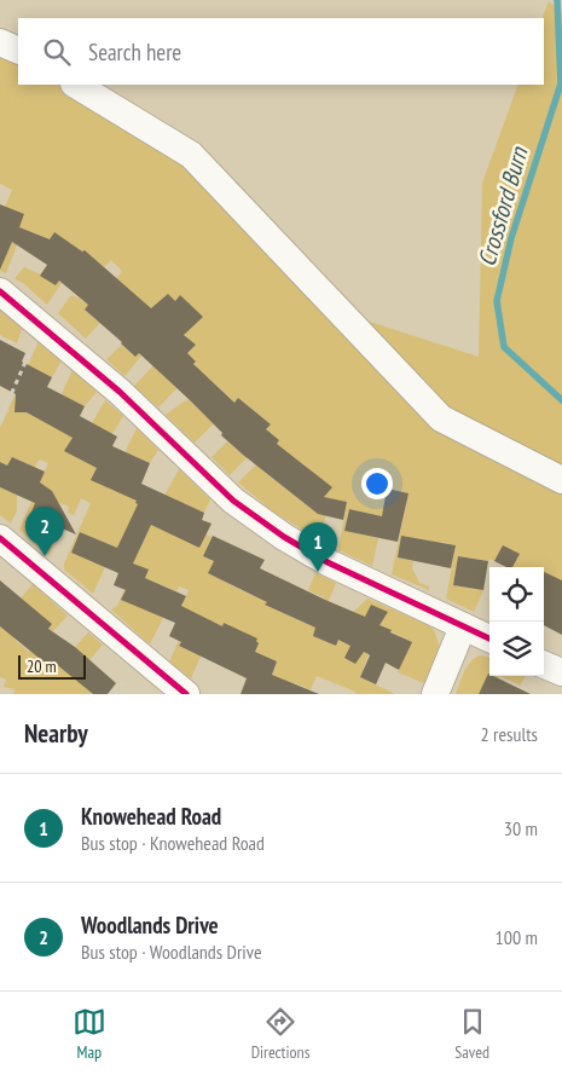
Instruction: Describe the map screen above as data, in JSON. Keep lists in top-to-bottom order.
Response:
{
  "water": ["Crossford Burn"],
  "scale_bar": "20 m",
  "page": {
    "search": "Search here",
    "pins": ["2", "1"],
    "scale": "20 m",
    "heading": ["Nearby", "2 results"],
    "list": [
      {
        "mark": "1",
        "name": "Knowehead Road",
        "note": "Bus stop · Knowehead Road",
        "value": "30 m"
      },
      {
        "mark": "2",
        "name": "Woodlands Drive",
        "note": "Bus stop · Woodlands Drive",
        "value": "100 m"
      }
    ],
    "nav": ["Map", "Directions", "Saved"]
  }
}
